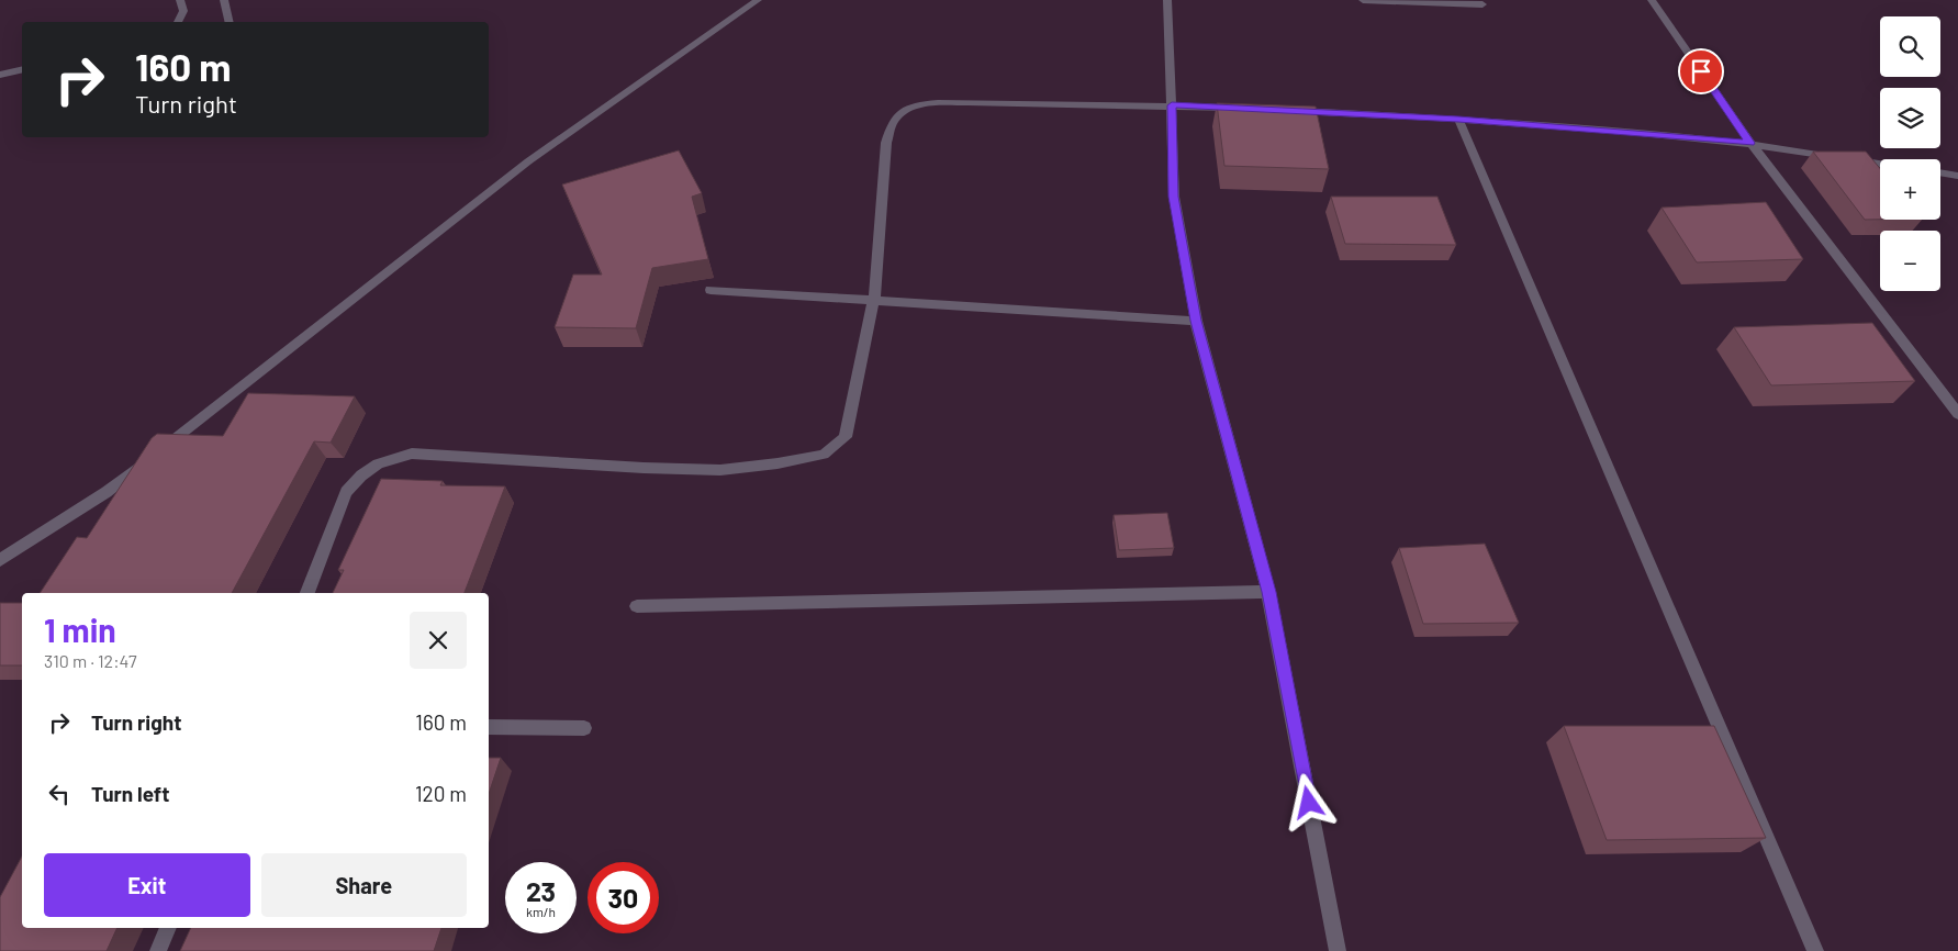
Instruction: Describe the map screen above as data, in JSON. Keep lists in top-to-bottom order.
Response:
{
  "page": {
    "map_buttons": ["+", "−"],
    "turn": ["160 m", "Turn right"],
    "heading": ["1 min", "310 m · 12:47"],
    "list": [
      {
        "name": "Turn right",
        "value": "160 m"
      },
      {
        "name": "Turn left",
        "value": "120 m"
      }
    ],
    "buttons": ["Exit", "Share"],
    "speed": "23 km/h",
    "limit": "30"
  }
}
